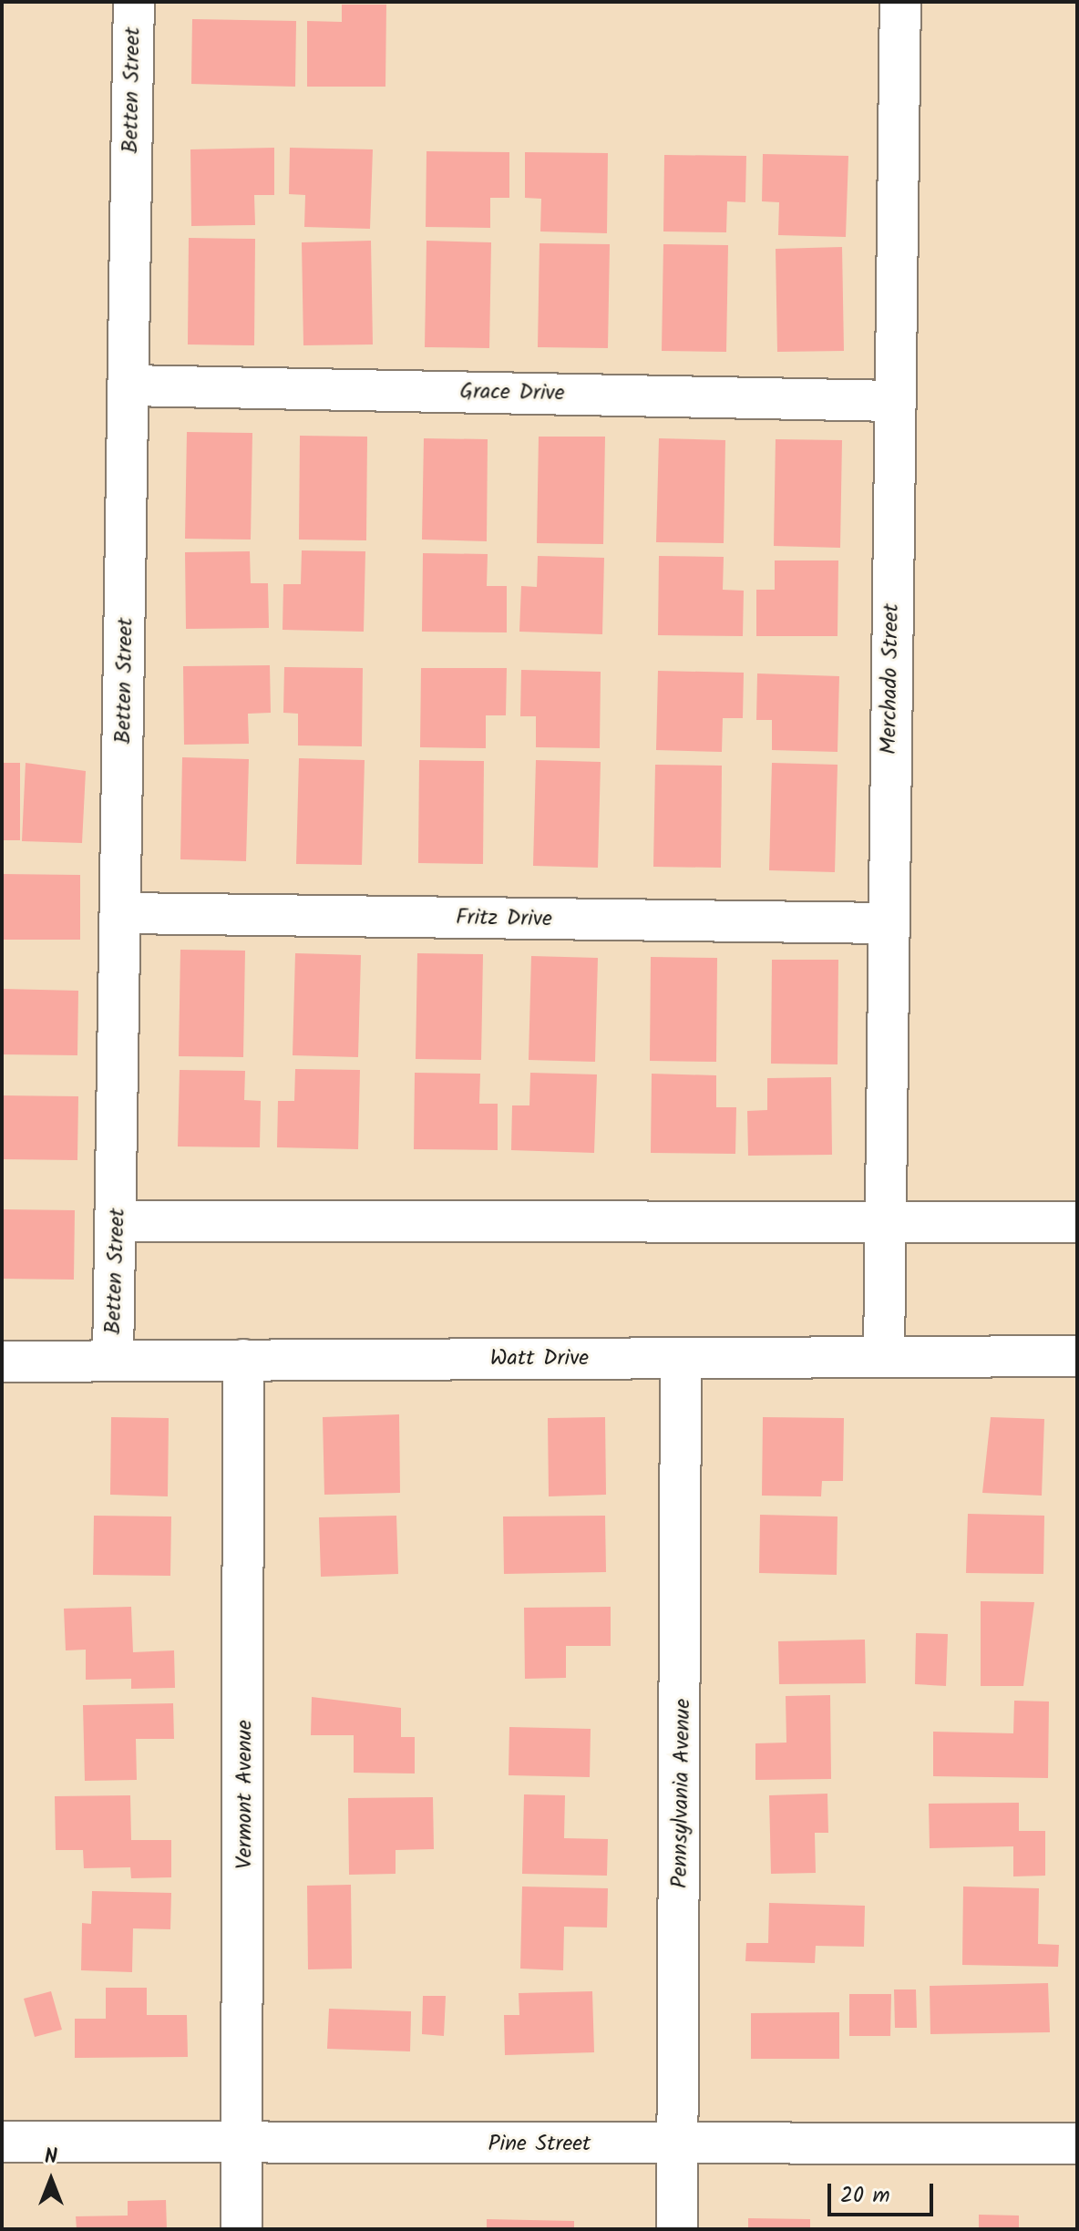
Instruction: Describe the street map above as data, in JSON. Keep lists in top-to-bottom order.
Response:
{
  "streets": {
    "street": [
      "Betten Street",
      "Grace Drive",
      "Merchado Street",
      "Fritz Drive",
      "Watt Drive",
      "Pennsylvania Avenue",
      "Vermont Avenue",
      "Pine Street"
    ]
  },
  "crossings": [
    ["Betten Street", "Grace Drive"],
    ["Betten Street", "Fritz Drive"],
    ["Betten Street", "Watt Drive"],
    ["Grace Drive", "Merchado Street"],
    ["Merchado Street", "Fritz Drive"],
    ["Merchado Street", "Watt Drive"],
    ["Watt Drive", "Pennsylvania Avenue"],
    ["Watt Drive", "Vermont Avenue"],
    ["Pennsylvania Avenue", "Pine Street"],
    ["Vermont Avenue", "Pine Street"]
  ],
  "scale_bar": "20 m",
  "north": "top"
}
